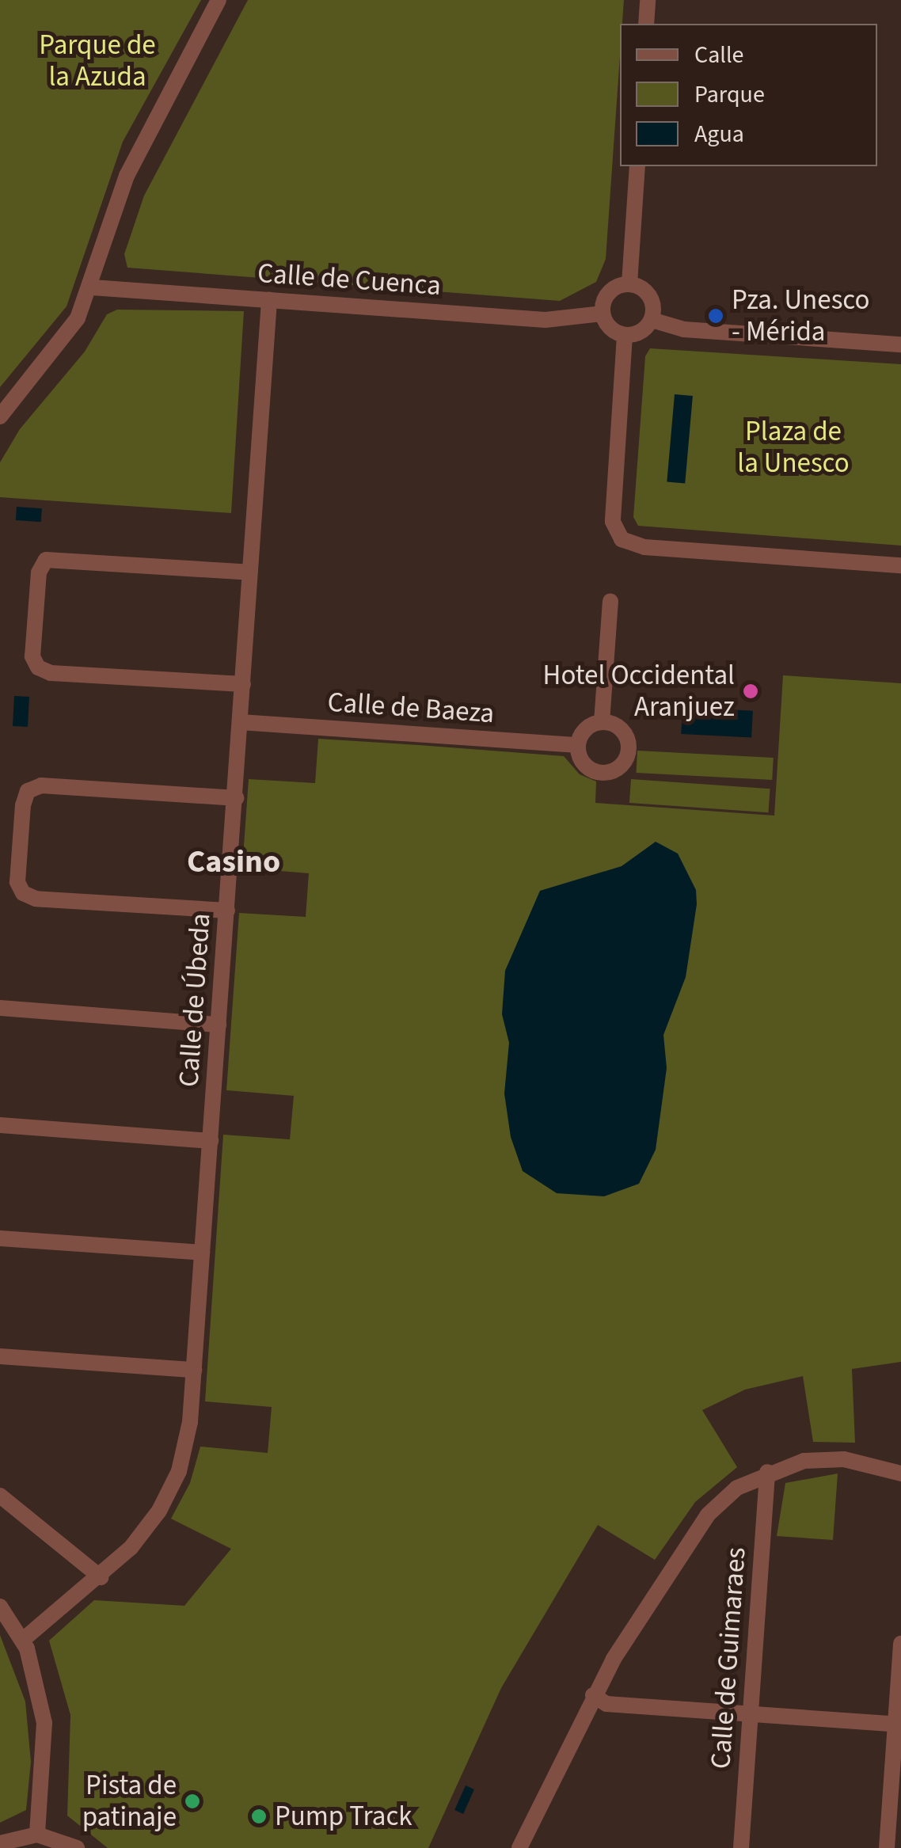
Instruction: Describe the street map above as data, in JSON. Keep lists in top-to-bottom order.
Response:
{
  "streets": {
    "street": [
      "Calle de Cuenca",
      "Calle de Baeza",
      "Calle de Úbeda",
      "Calle de Guimaraes"
    ]
  },
  "crossings": [
    ["Calle de Cuenca", "Calle de Úbeda"],
    ["Calle de Baeza", "Calle de Úbeda"]
  ],
  "districts": ["Casino"],
  "parks": ["Parque de la Azuda", "Plaza de la Unesco"],
  "places": [
    "Pza. Unesco - Mérida",
    "Hotel Occidental Aranjuez",
    "Pista de patinaje",
    "Pump Track"
  ],
  "legend": ["Calle", "Parque", "Agua"]
}
